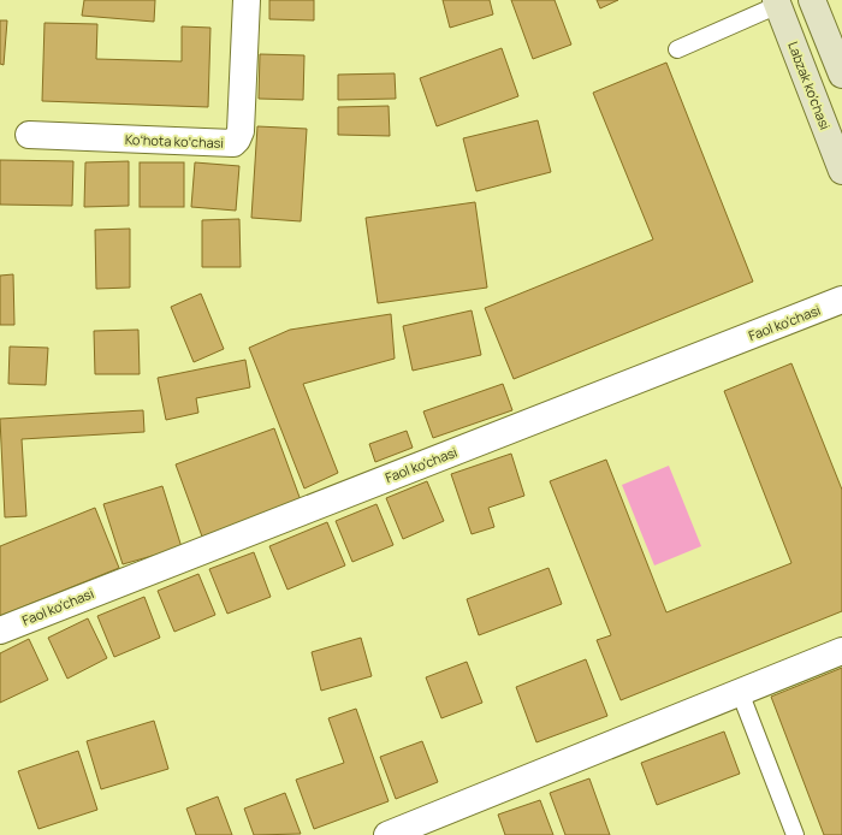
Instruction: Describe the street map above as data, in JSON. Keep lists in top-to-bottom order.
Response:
{
  "streets": {
    "main road": ["Labzak ko'chasi"],
    "street": ["Koʻhota koʻchasi", "Faol ko'chasi"]
  }
}
